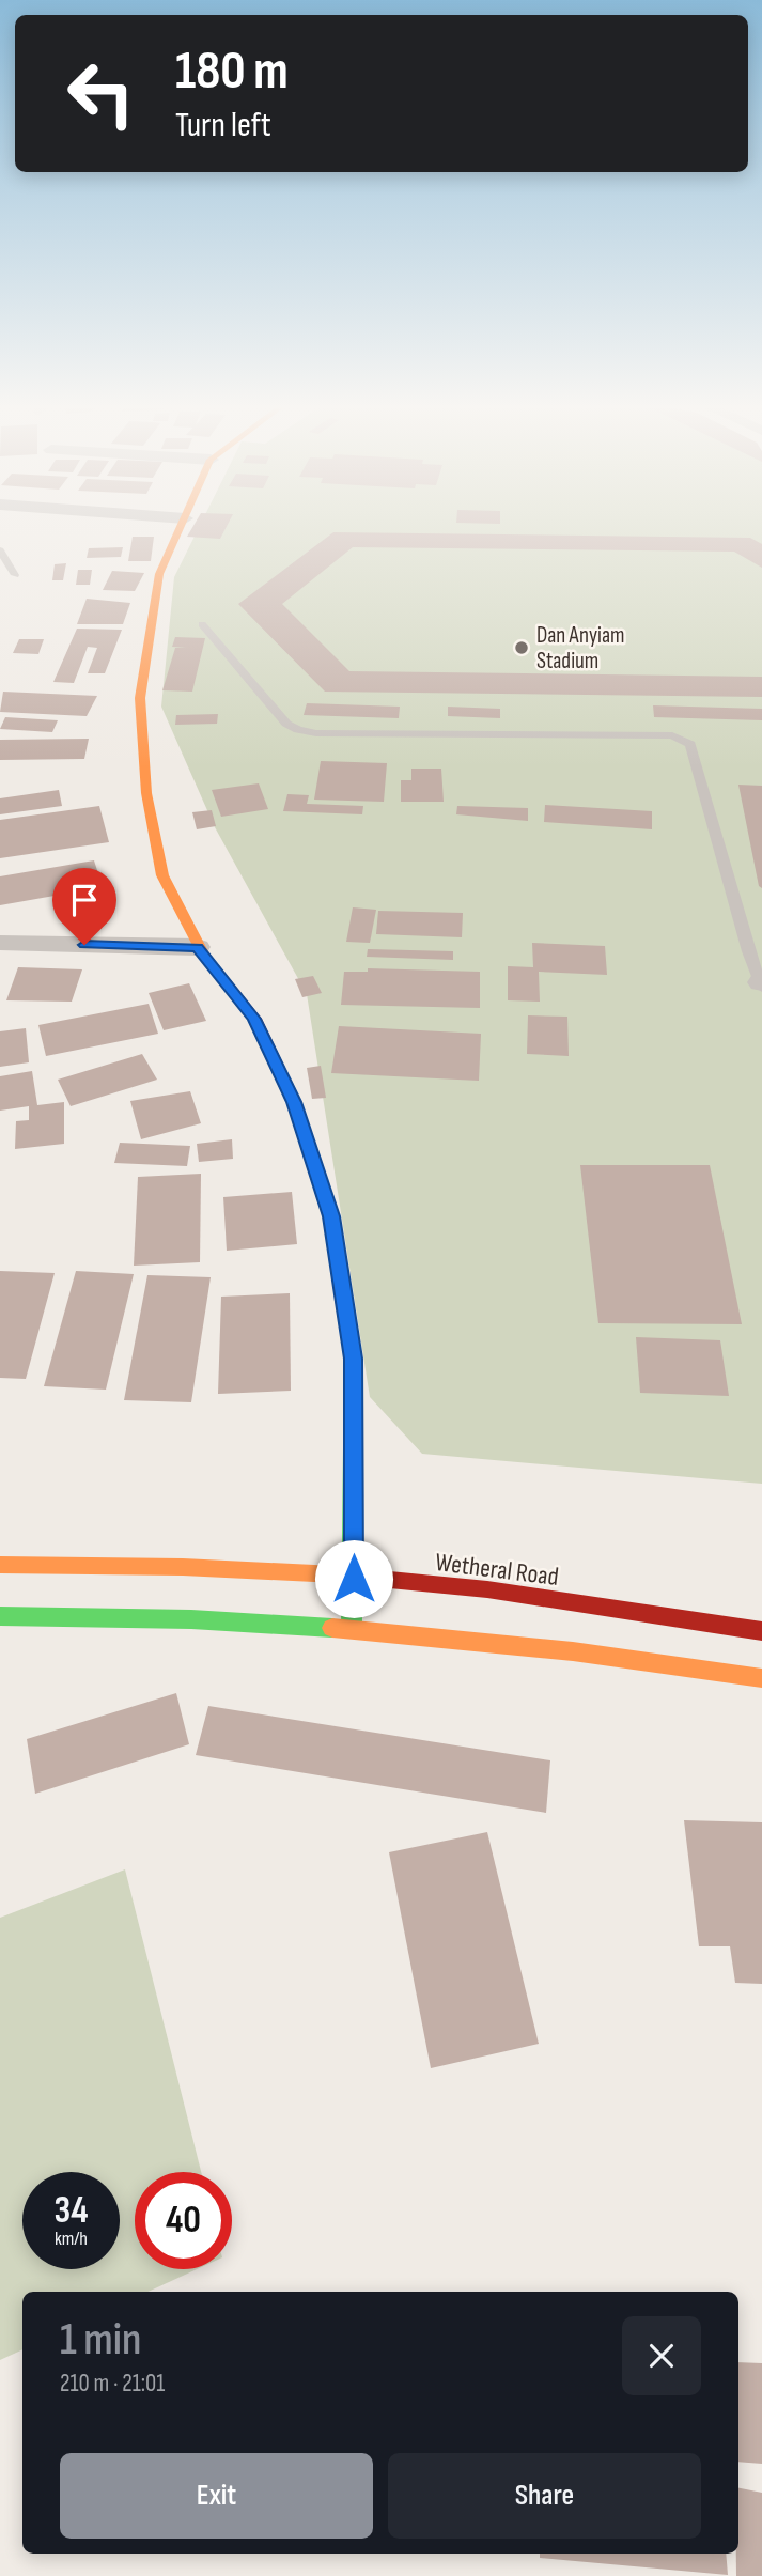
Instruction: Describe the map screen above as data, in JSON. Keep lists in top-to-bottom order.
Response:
{
  "streets": {
    "street": ["Wetheral Road"]
  },
  "places": ["Dan Anyiam Stadium"],
  "page": {
    "turn": ["180 m", "Turn left"],
    "speed": "34 km/h",
    "limit": "40",
    "heading": ["1 min", "210 m · 21:01"],
    "buttons": ["Exit", "Share"]
  }
}
